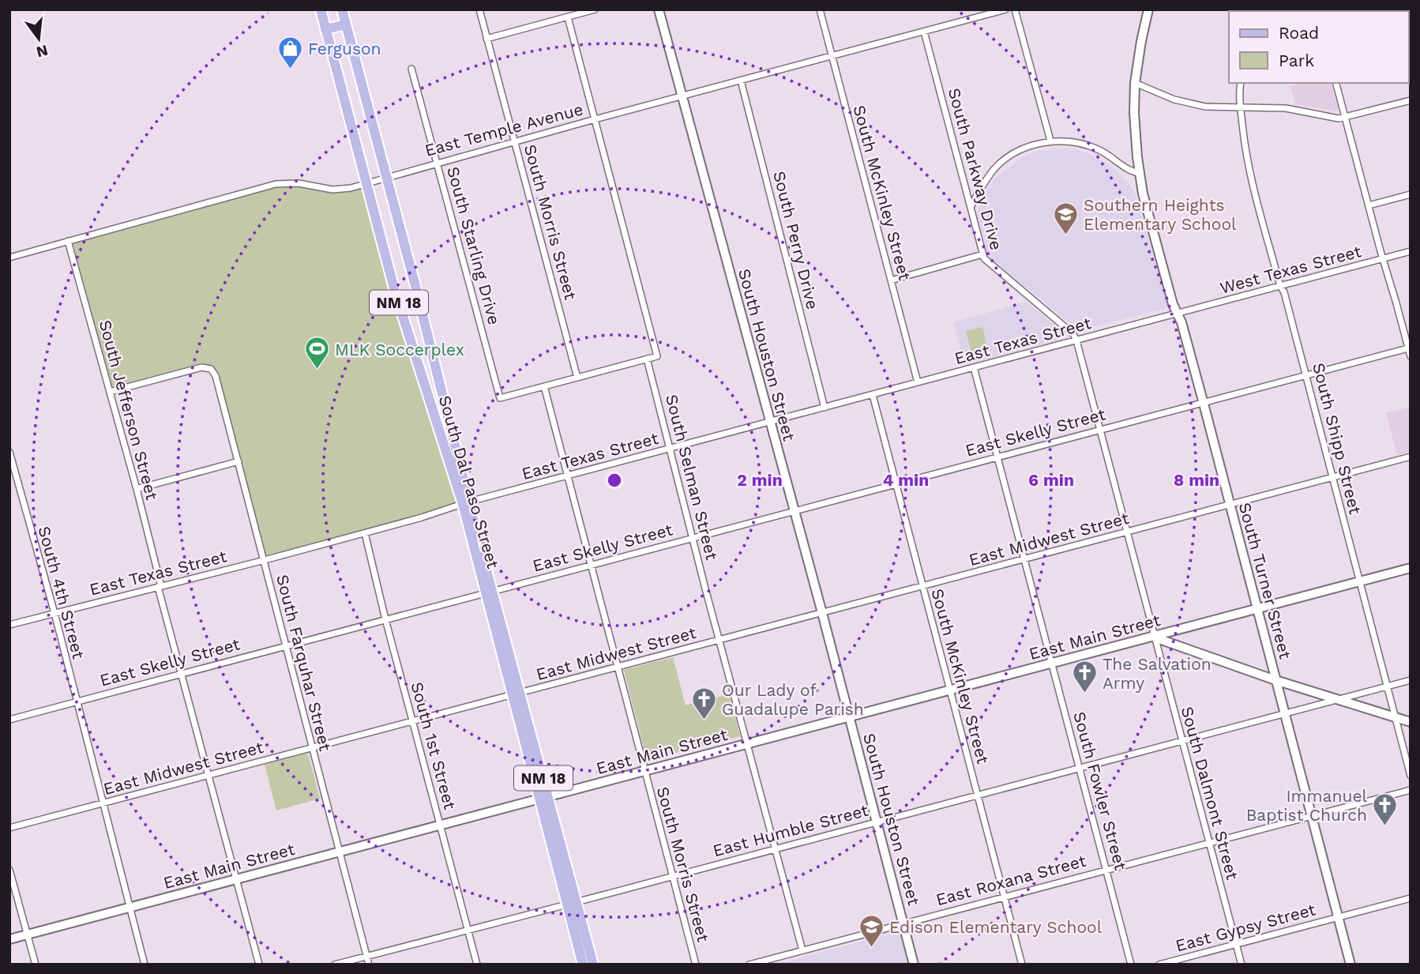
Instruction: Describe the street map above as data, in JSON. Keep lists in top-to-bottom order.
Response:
{
  "streets": {
    "main road": ["NM 18", "South Dal Paso Street"],
    "street": [
      "East Temple Avenue",
      "South Parkway Drive",
      "South McKinley Street",
      "South Morris Street",
      "South Perry Drive",
      "South Starling Drive",
      "West Texas Street",
      "East Texas Street",
      "South Houston Street",
      "South Jefferson Street",
      "East Skelly Street",
      "South Shipp Street",
      "South Selman Street",
      "East Midwest Street",
      "South Turner Street",
      "South 4th Street",
      "East Main Street",
      "South Farquhar Street",
      "South 1st Street",
      "South Fowler Street",
      "South Dalmont Street",
      "East Humble Street",
      "East Roxana Street",
      "East Gypsy Street"
    ]
  },
  "crossings": [
    ["East Temple Avenue", "South Parkway Drive"],
    ["East Temple Avenue", "South McKinley Street"],
    ["East Temple Avenue", "South Morris Street"],
    ["East Temple Avenue", "South Perry Drive"],
    ["East Temple Avenue", "South Starling Drive"],
    ["East Temple Avenue", "South Houston Street"],
    ["East Temple Avenue", "South Jefferson Street"],
    ["East Temple Avenue", "South Dal Paso Street"],
    ["South Parkway Drive", "East Texas Street"],
    ["South Parkway Drive", "South Dalmont Street"],
    ["South McKinley Street", "East Texas Street"],
    ["South McKinley Street", "East Skelly Street"],
    ["South McKinley Street", "East Midwest Street"],
    ["South McKinley Street", "East Main Street"],
    ["South McKinley Street", "East Humble Street"],
    ["South McKinley Street", "East Roxana Street"],
    ["South Morris Street", "South Starling Drive"],
    ["South Morris Street", "East Texas Street"],
    ["South Morris Street", "East Skelly Street"],
    ["South Morris Street", "East Midwest Street"],
    ["South Morris Street", "East Main Street"],
    ["South Morris Street", "East Humble Street"],
    ["South Perry Drive", "East Texas Street"],
    ["West Texas Street", "East Texas Street"],
    ["West Texas Street", "South Shipp Street"],
    ["West Texas Street", "South Turner Street"],
    ["East Texas Street", "South Houston Street"],
    ["East Texas Street", "South Jefferson Street"],
    ["East Texas Street", "South Selman Street"],
    ["East Texas Street", "South Dal Paso Street"],
    ["East Texas Street", "South Turner Street"],
    ["East Texas Street", "South 4th Street"],
    ["East Texas Street", "South Farquhar Street"],
    ["East Texas Street", "South 1st Street"],
    ["East Texas Street", "South Fowler Street"],
    ["East Texas Street", "South Dalmont Street"],
    ["South Houston Street", "East Skelly Street"],
    ["South Houston Street", "East Midwest Street"],
    ["South Houston Street", "East Main Street"],
    ["South Houston Street", "East Humble Street"],
    ["South Houston Street", "East Roxana Street"],
    ["South Jefferson Street", "East Skelly Street"],
    ["South Jefferson Street", "East Midwest Street"],
    ["South Jefferson Street", "East Main Street"],
    ["South Jefferson Street", "South Farquhar Street"],
    ["East Skelly Street", "South Shipp Street"],
    ["East Skelly Street", "South Selman Street"],
    ["East Skelly Street", "South Dal Paso Street"],
    ["East Skelly Street", "South Turner Street"],
    ["East Skelly Street", "South 4th Street"],
    ["East Skelly Street", "South Farquhar Street"],
    ["East Skelly Street", "South 1st Street"],
    ["East Skelly Street", "South Fowler Street"],
    ["East Skelly Street", "South Dalmont Street"],
    ["South Shipp Street", "East Midwest Street"],
    ["South Shipp Street", "East Main Street"],
    ["South Shipp Street", "East Humble Street"],
    ["South Selman Street", "East Midwest Street"],
    ["South Selman Street", "East Main Street"],
    ["South Selman Street", "East Humble Street"],
    ["South Selman Street", "East Roxana Street"],
    ["South Dal Paso Street", "East Midwest Street"],
    ["South Dal Paso Street", "East Main Street"],
    ["South Dal Paso Street", "East Humble Street"],
    ["East Midwest Street", "South Turner Street"],
    ["East Midwest Street", "South 4th Street"],
    ["East Midwest Street", "South Farquhar Street"],
    ["East Midwest Street", "South 1st Street"],
    ["East Midwest Street", "South Fowler Street"],
    ["East Midwest Street", "South Dalmont Street"],
    ["South Turner Street", "East Main Street"],
    ["South Turner Street", "East Humble Street"],
    ["South Turner Street", "East Roxana Street"],
    ["South Turner Street", "East Gypsy Street"],
    ["South 4th Street", "East Main Street"],
    ["East Main Street", "South Farquhar Street"],
    ["East Main Street", "South 1st Street"],
    ["East Main Street", "South Fowler Street"],
    ["East Main Street", "South Dalmont Street"],
    ["South Farquhar Street", "East Humble Street"],
    ["South 1st Street", "East Humble Street"],
    ["South Fowler Street", "East Humble Street"],
    ["South Fowler Street", "East Roxana Street"],
    ["South Dalmont Street", "East Humble Street"],
    ["South Dalmont Street", "East Roxana Street"],
    ["South Dalmont Street", "East Gypsy Street"]
  ],
  "places": {
    "shop": ["Ferguson"],
    "school or university": ["Southern Heights Elementary School", "Edison Elementary School"],
    "sports": ["MLK Soccerplex"],
    "church": ["The Salvation Army", "Our Lady of Guadalupe Parish", "Immanuel Baptist Church"]
  },
  "legend": ["Road", "Park"],
  "north": "bottom",
  "rings": [
    "2 min",
    "4 min",
    "6 min",
    "8 min"
  ]
}
